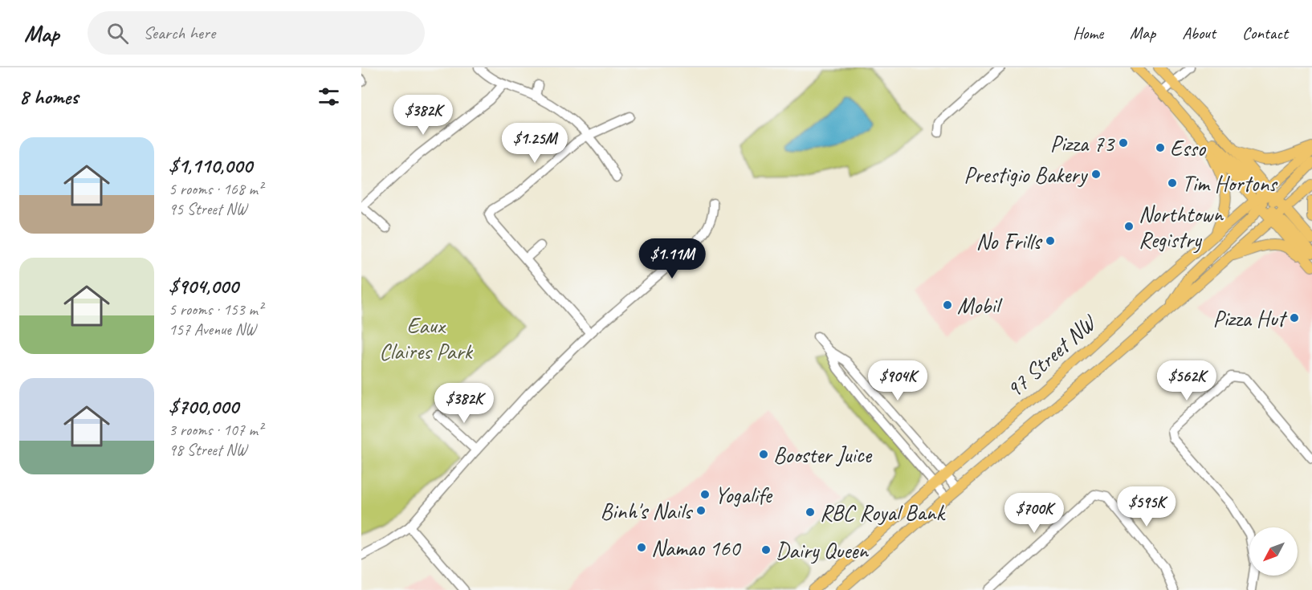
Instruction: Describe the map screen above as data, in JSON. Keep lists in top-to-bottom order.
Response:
{
  "streets": {
    "main road": ["97 Street NW"]
  },
  "parks": ["Eaux Claires Park"],
  "places": [
    "Pizza 73",
    "Esso",
    "Prestigio Bakery",
    "Tim Hortons",
    "Northtown Registry",
    "No Frills",
    "Mobil",
    "Pizza Hut",
    "Booster Juice",
    "Yogalife",
    "Binh's Nails",
    "RBC Royal Bank",
    "Namao 160",
    "Dairy Queen"
  ],
  "north": "bottom left",
  "page": {
    "header": "Map",
    "search": "Search here",
    "nav": [
      "Home",
      "Map",
      "About",
      "Contact"
    ],
    "heading": "8 homes",
    "price": [
      "$382K",
      "$1.25M",
      "$1.11M",
      "$904K",
      "$562K",
      "$382K",
      "$595K",
      "$700K"
    ],
    "list": [
      {
        "name": "$1,110,000",
        "note": "5 rooms · 168 m² · 95 Street NW"
      },
      {
        "name": "$904,000",
        "note": "5 rooms · 153 m² · 157 Avenue NW"
      },
      {
        "name": "$700,000",
        "note": "3 rooms · 107 m² · 98 Street NW"
      }
    ]
  }
}
